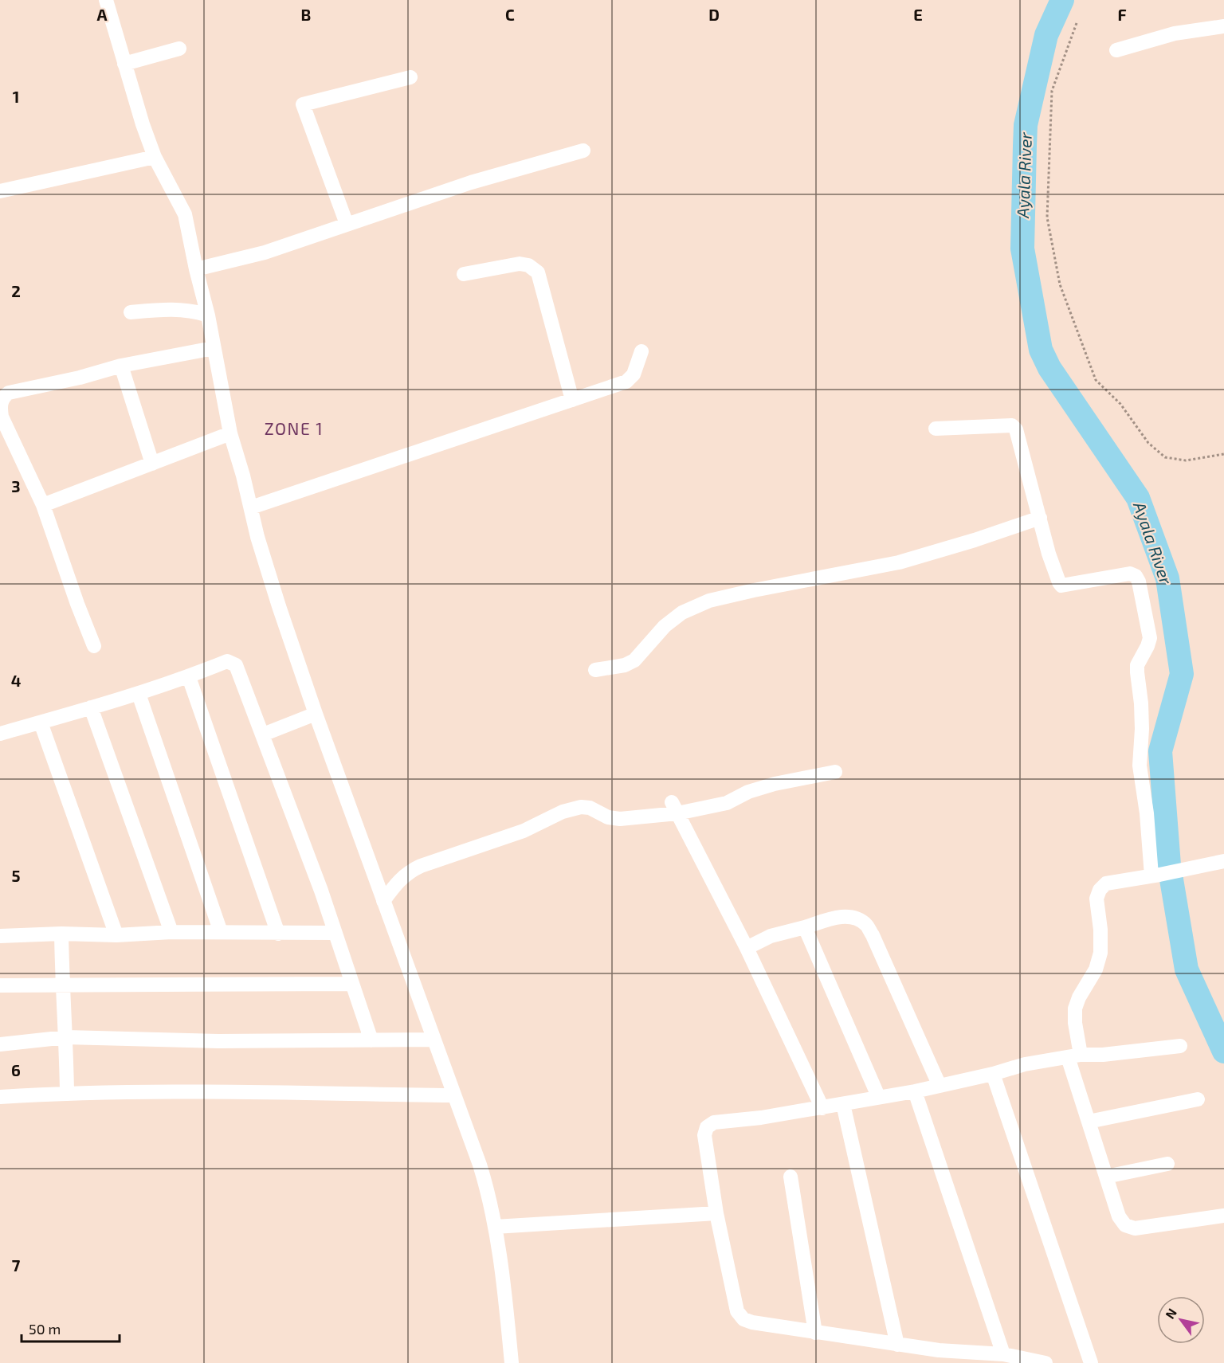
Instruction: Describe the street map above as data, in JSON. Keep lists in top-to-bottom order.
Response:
{
  "districts": ["ZONE 1"],
  "water": ["Ayala River"],
  "scale_bar": "50 m",
  "north": "top left",
  "grid": {
    "columns": [
      "A",
      "B",
      "C",
      "D",
      "E",
      "F"
    ],
    "rows": [
      "1",
      "2",
      "3",
      "4",
      "5",
      "6",
      "7"
    ]
  }
}
